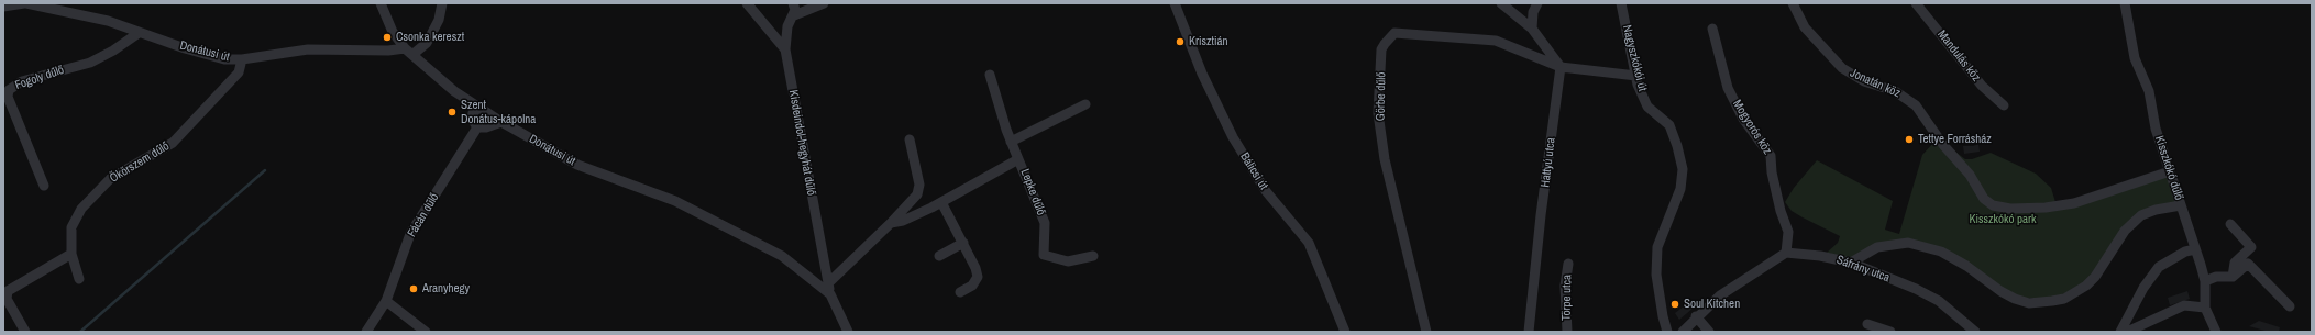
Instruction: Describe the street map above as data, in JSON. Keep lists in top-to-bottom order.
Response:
{
  "streets": {
    "street": [
      "Donátusi út",
      "Mandulás köz",
      "Nagyszkókói út",
      "Fogoly dűlő",
      "Jonatán köz",
      "Görbe dűlő",
      "Mogyorós köz",
      "Kisdeindol-hegyhát dűlő",
      "Ökörszem dűlő",
      "Hattyú utca",
      "Kisszkókó dűlő",
      "Bálicsi út",
      "Lepke dűlő",
      "Fácán dűlő",
      "Sáfrány utca",
      "Törpe utca"
    ]
  },
  "crossings": [
    ["Donátusi út", "Fogoly dűlő"],
    ["Donátusi út", "Kisdeindol-hegyhát dűlő"],
    ["Donátusi út", "Ökörszem dűlő"],
    ["Jonatán köz", "Kisszkókó dűlő"],
    ["Görbe dűlő", "Hattyú utca"],
    ["Mogyorós köz", "Sáfrány utca"],
    ["Kisdeindol-hegyhát dűlő", "Lepke dűlő"]
  ],
  "parks": ["Kisszkókó park"],
  "places": [
    "Csonka kereszt",
    "Krisztián",
    "Szent Donátus-kápolna",
    "Tettye Forrásház",
    "Aranyhegy",
    "Soul Kitchen"
  ]
}
